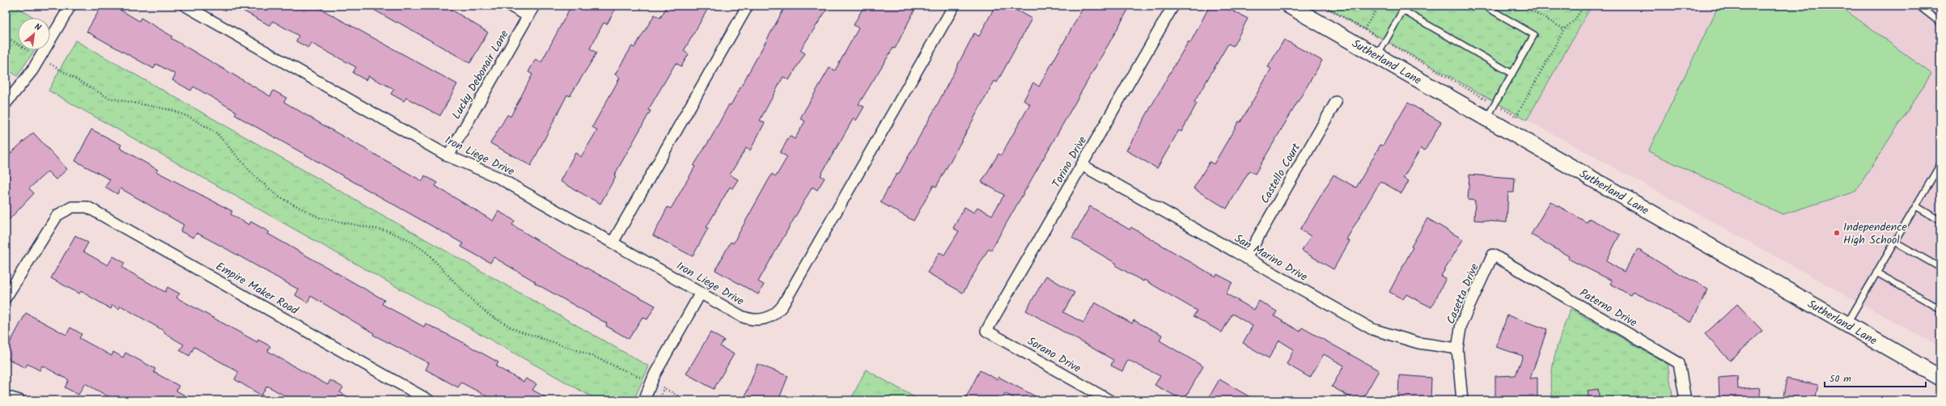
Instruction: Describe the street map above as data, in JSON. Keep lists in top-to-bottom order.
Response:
{
  "streets": {
    "street": [
      "Sutherland Lane",
      "Lucky Debonair Lane",
      "Iron Liege Drive",
      "Torino Drive",
      "Castello Court",
      "San Marino Drive",
      "Empire Maker Road",
      "Casetta Drive",
      "Paterno Drive",
      "Sorano Drive"
    ]
  },
  "crossings": [
    ["Lucky Debonair Lane", "Iron Liege Drive"],
    ["Torino Drive", "San Marino Drive"],
    ["Torino Drive", "Sorano Drive"],
    ["Castello Court", "San Marino Drive"],
    ["San Marino Drive", "Casetta Drive"],
    ["Casetta Drive", "Paterno Drive"]
  ],
  "places": ["Independence High School"],
  "scale_bar": "50 m",
  "north": "top right"
}
